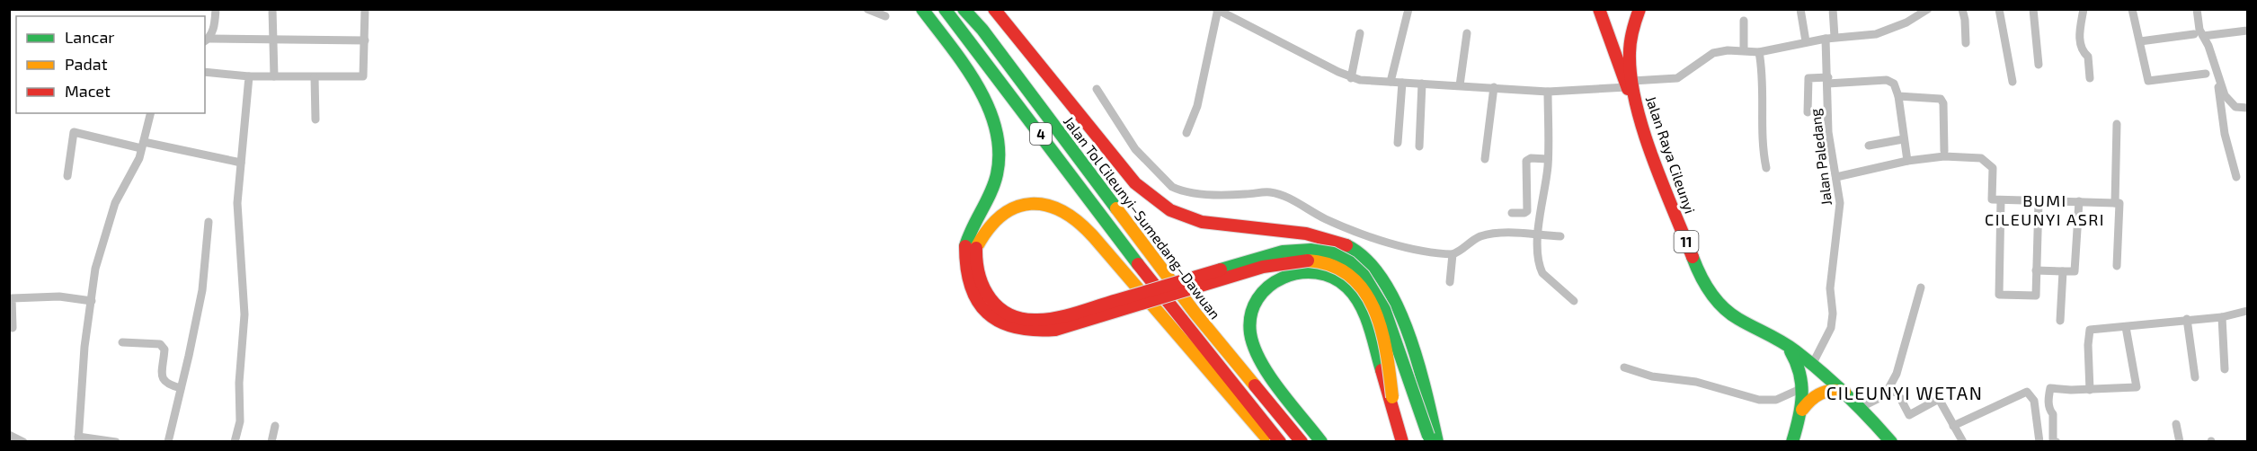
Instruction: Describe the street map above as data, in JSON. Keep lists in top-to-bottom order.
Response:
{
  "streets": {
    "highway": [
      "4",
      "Jalan Raya Cileunyi",
      "Jalan Tol Cileunyi–Sumedang–Dawuan",
      "11"
    ],
    "street": ["Jalan Paledang"]
  },
  "crossings": [
    ["Jalan Raya Cileunyi", "Jalan Paledang"],
    ["Jalan Raya Cileunyi", "11"]
  ],
  "districts": ["BUMI CILEUNYI ASRI", "CILEUNYI WETAN"],
  "legend": ["Lancar", "Padat", "Macet"]
}
